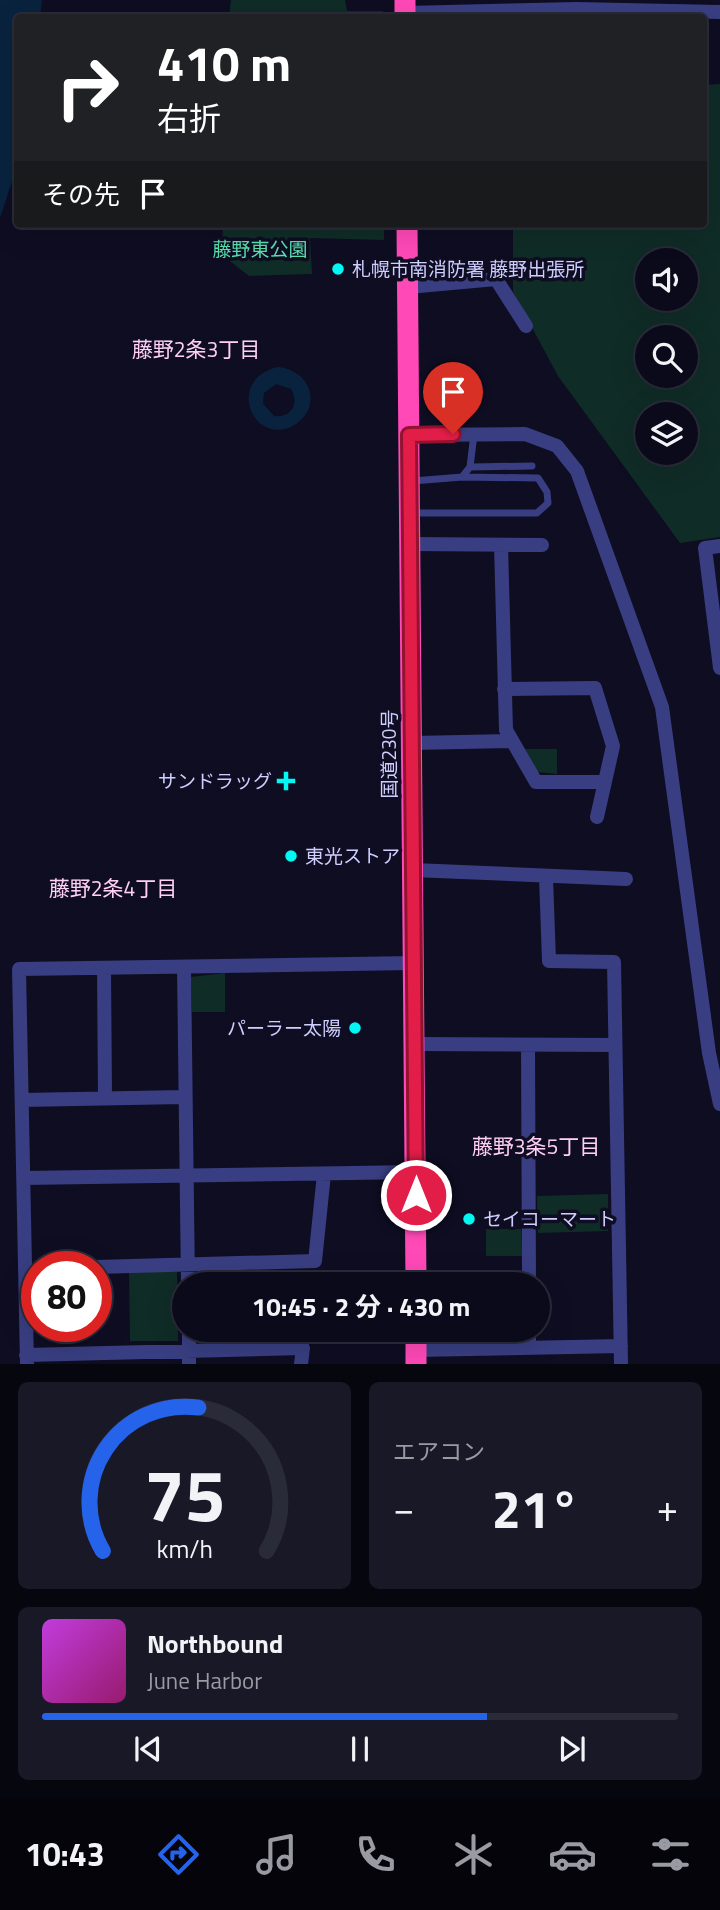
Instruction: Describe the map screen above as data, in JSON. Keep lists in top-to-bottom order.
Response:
{
  "streets": {
    "highway": ["国道230号"]
  },
  "districts": ["藤野2条3丁目", "藤野2条4丁目", "藤野3条5丁目"],
  "parks": ["藤野東公園"],
  "places": {
    "other": [
      "札幌市南消防署 藤野出張所",
      "東光ストア",
      "パーラー太陽",
      "セイコーマート"
    ],
    "health": ["サンドラッグ"]
  },
  "page": {
    "turn": ["410 m", "右折"],
    "then": "その先",
    "limit": "80",
    "trip": "10:45 · 2 分 · 430 m",
    "tile": "エアコン",
    "heat": ["−", "21°", "+"],
    "song": ["Northbound", "June Harbor"],
    "tabs": "10:43",
    "gauge": ["75", "km/h"]
  }
}
